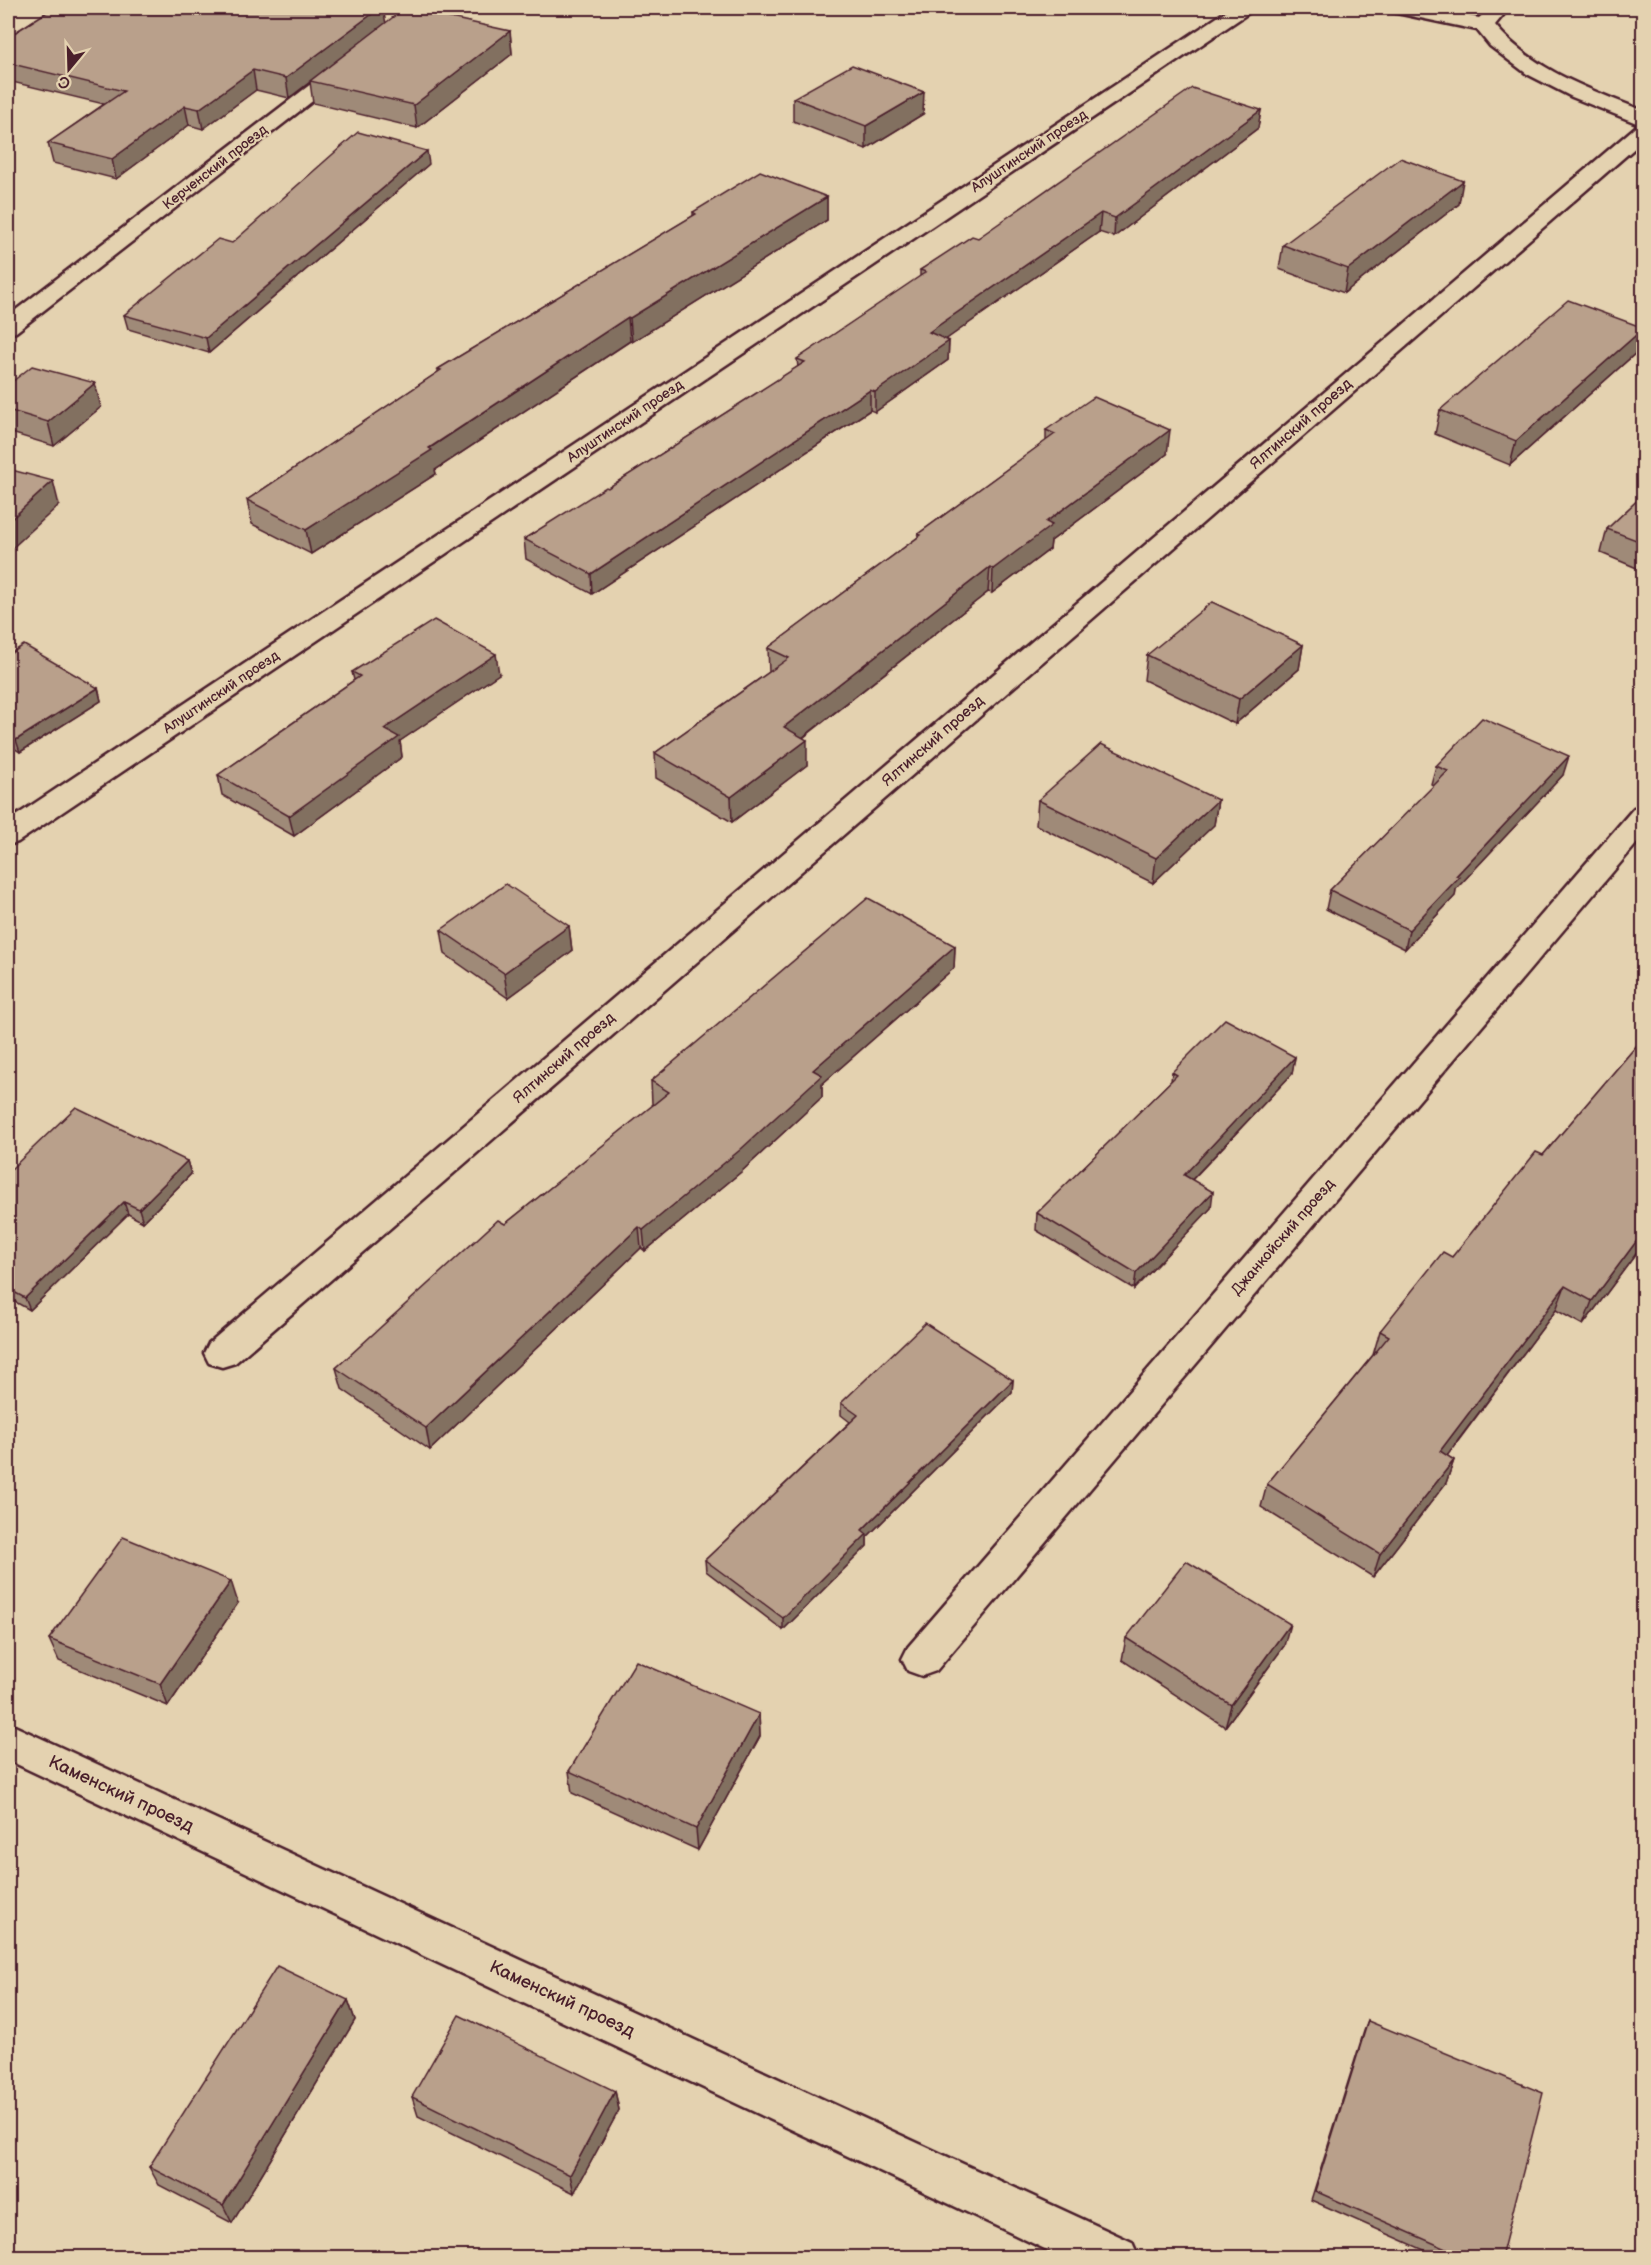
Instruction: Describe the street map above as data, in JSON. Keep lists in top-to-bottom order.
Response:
{
  "streets": {
    "street": [
      "Алуштинский проезд",
      "Керченский проезд",
      "Ялтинский проезд",
      "Джанкойский проезд",
      "Каменский проезд"
    ]
  },
  "north": "bottom"
}
